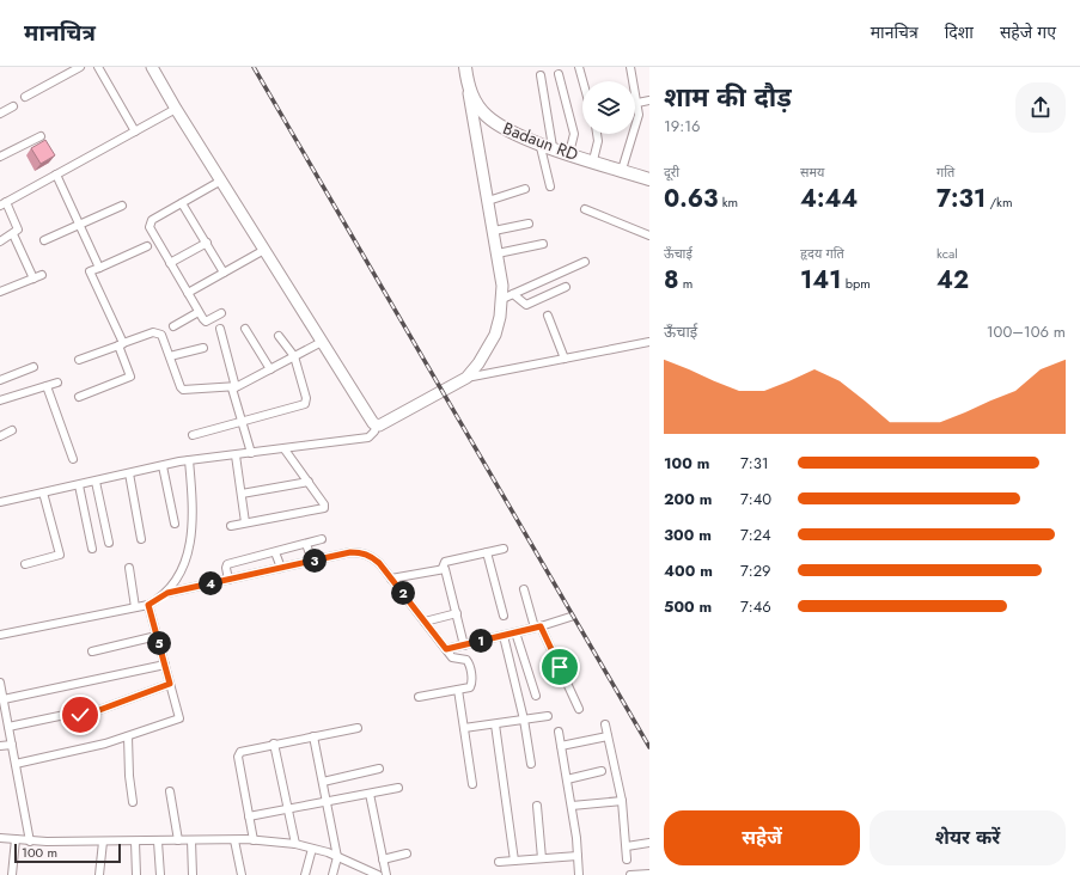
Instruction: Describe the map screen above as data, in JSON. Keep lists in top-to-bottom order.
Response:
{
  "streets": {
    "main road": ["Badaun RD"]
  },
  "scale_bar": "100 m",
  "page": {
    "header": "मानचित्र",
    "nav": ["मानचित्र", "दिशा", "सहेजे गए"],
    "heading": ["शाम की दौड़", "19:16"],
    "stats": [
      ["दूरी", "0.63 km"],
      ["समय", "4:44"],
      ["गति", "7:31 /km"],
      ["ऊँचाई", "8 m"],
      ["हृदय गति", "141 bpm"],
      ["kcal", "42"]
    ],
    "chart": ["ऊँचाई", "100–106 m"],
    "list": [
      {
        "name": "100 m",
        "note": "7:31"
      },
      {
        "name": "200 m",
        "note": "7:40"
      },
      {
        "name": "300 m",
        "note": "7:24"
      },
      {
        "name": "400 m",
        "note": "7:29"
      },
      {
        "name": "500 m",
        "note": "7:46"
      }
    ],
    "pins": [
      "3",
      "4",
      "2",
      "1",
      "5"
    ],
    "buttons": ["सहेजें", "शेयर करें"],
    "scale": "100 m"
  }
}
